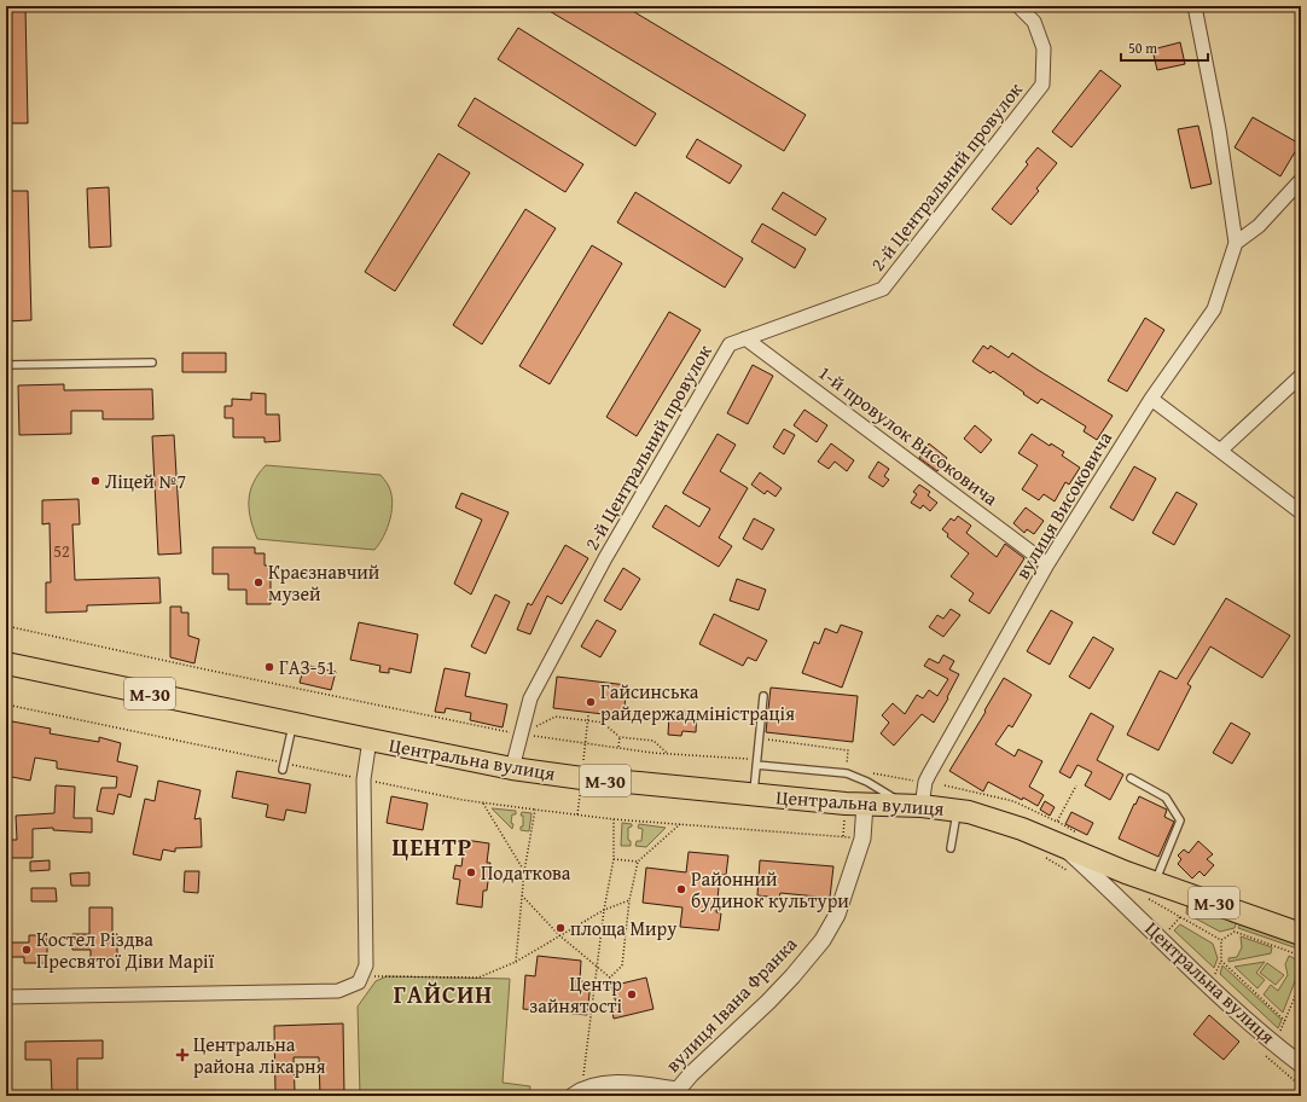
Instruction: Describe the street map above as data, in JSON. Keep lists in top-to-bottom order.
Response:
{
  "streets": {
    "highway": ["М-30", "Центральна вулиця"],
    "street": [
      "2-й Центральний провулок",
      "1-й провулок Високовича",
      "вулиця Високовича",
      "вулиця Івана Франка"
    ]
  },
  "crossings": [
    ["2-й Центральний провулок", "1-й провулок Високовича"],
    ["2-й Центральний провулок", "Центральна вулиця"],
    ["1-й провулок Високовича", "вулиця Високовича"],
    ["вулиця Високовича", "Центральна вулиця"],
    ["М-30", "Центральна вулиця"],
    ["Центральна вулиця", "вулиця Івана Франка"]
  ],
  "districts": ["ЦЕНТР", "ГАЙСИН"],
  "places": {
    "other": [
      "Ліцей №7",
      "Краєзнавчий музей",
      "ГАЗ-51",
      "Гайсинська райдержадміністрація",
      "Податкова",
      "Районний будинок культури",
      "площа Миру",
      "Костел Різдва Пресвятої Діви Марії",
      "Центр зайнятості"
    ],
    "health": ["Центральна района лікарня"]
  },
  "house_numbers": ["52"],
  "scale_bar": "50 m"
}
